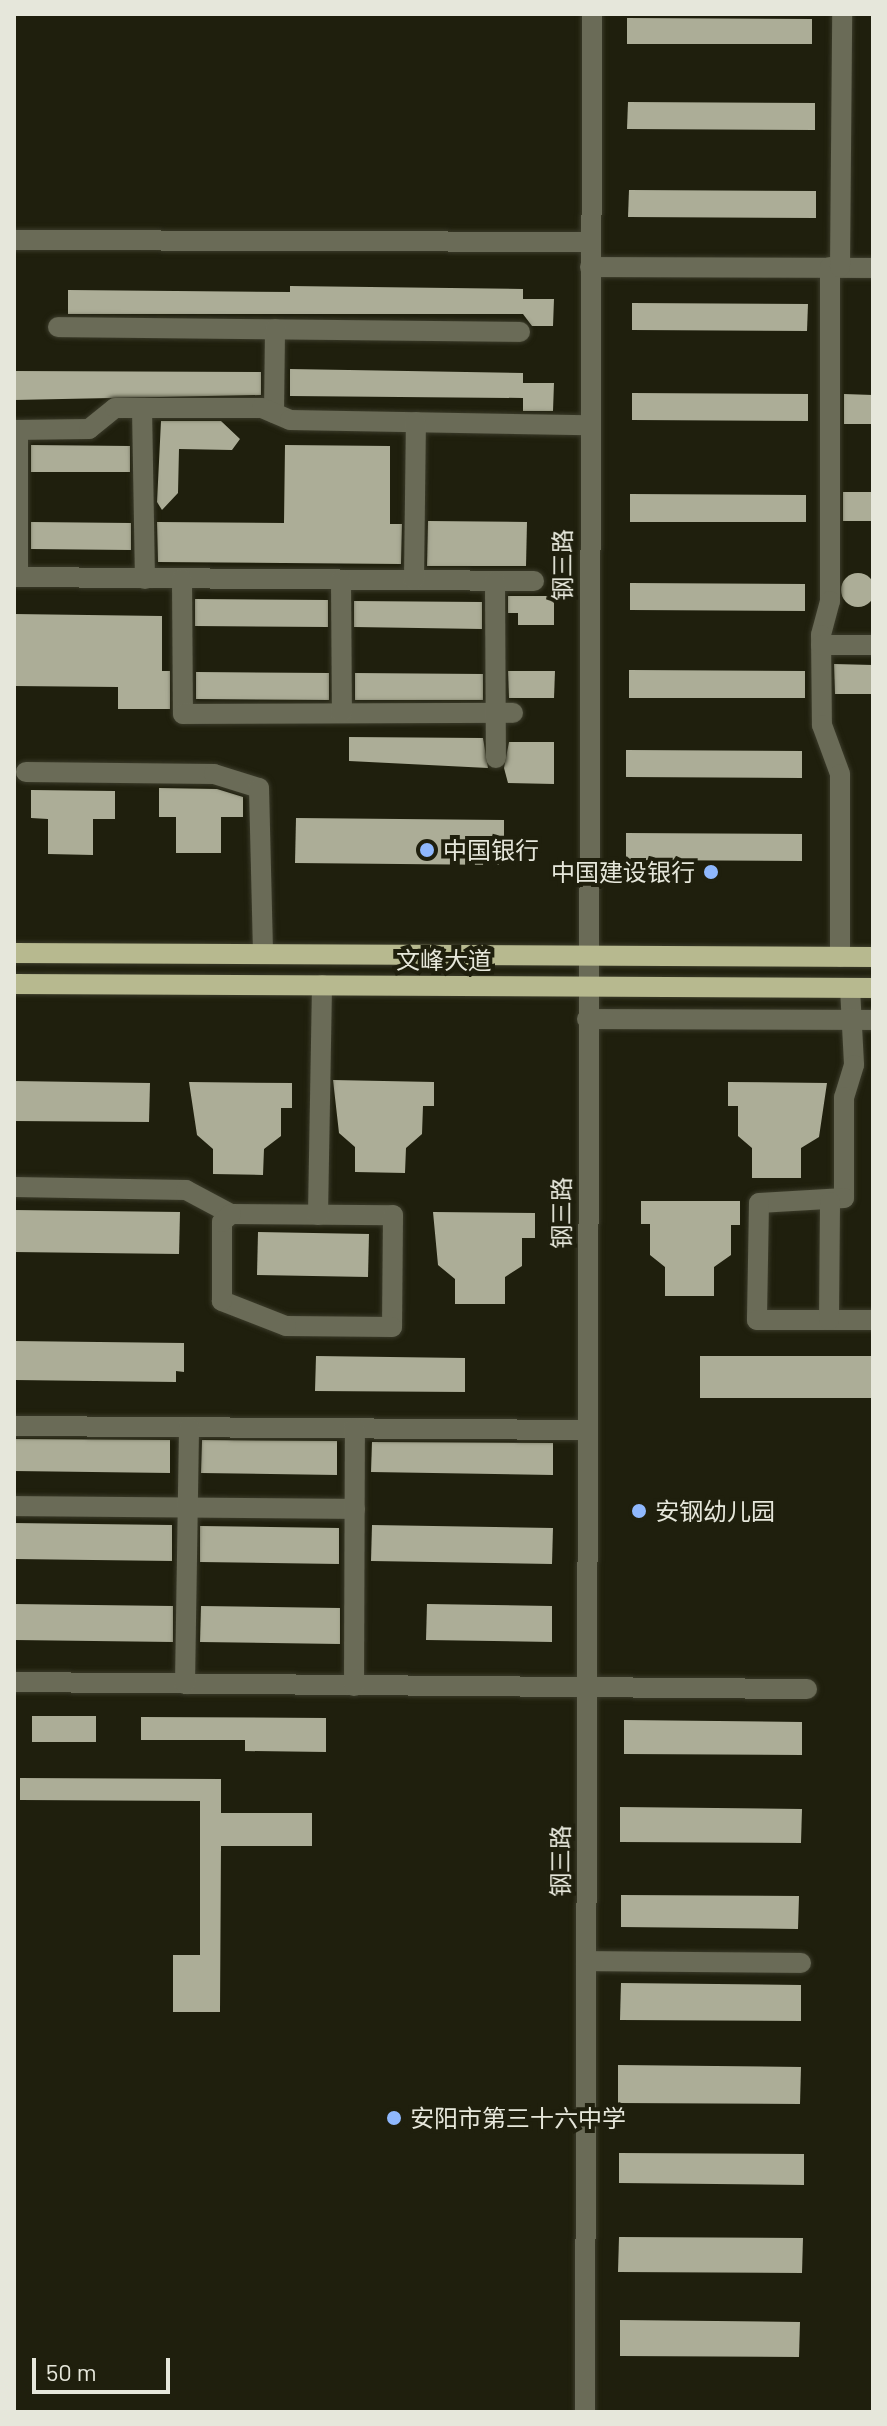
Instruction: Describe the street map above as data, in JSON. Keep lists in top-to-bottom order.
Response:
{
  "streets": {
    "main road": ["文峰大道"],
    "street": ["钢三路"]
  },
  "crossings": [
    ["钢三路", "文峰大道"]
  ],
  "places": [
    "中国银行",
    "中国建设银行",
    "安钢幼儿园",
    "安阳市第三十六中学"
  ],
  "scale_bar": "50 m"
}
